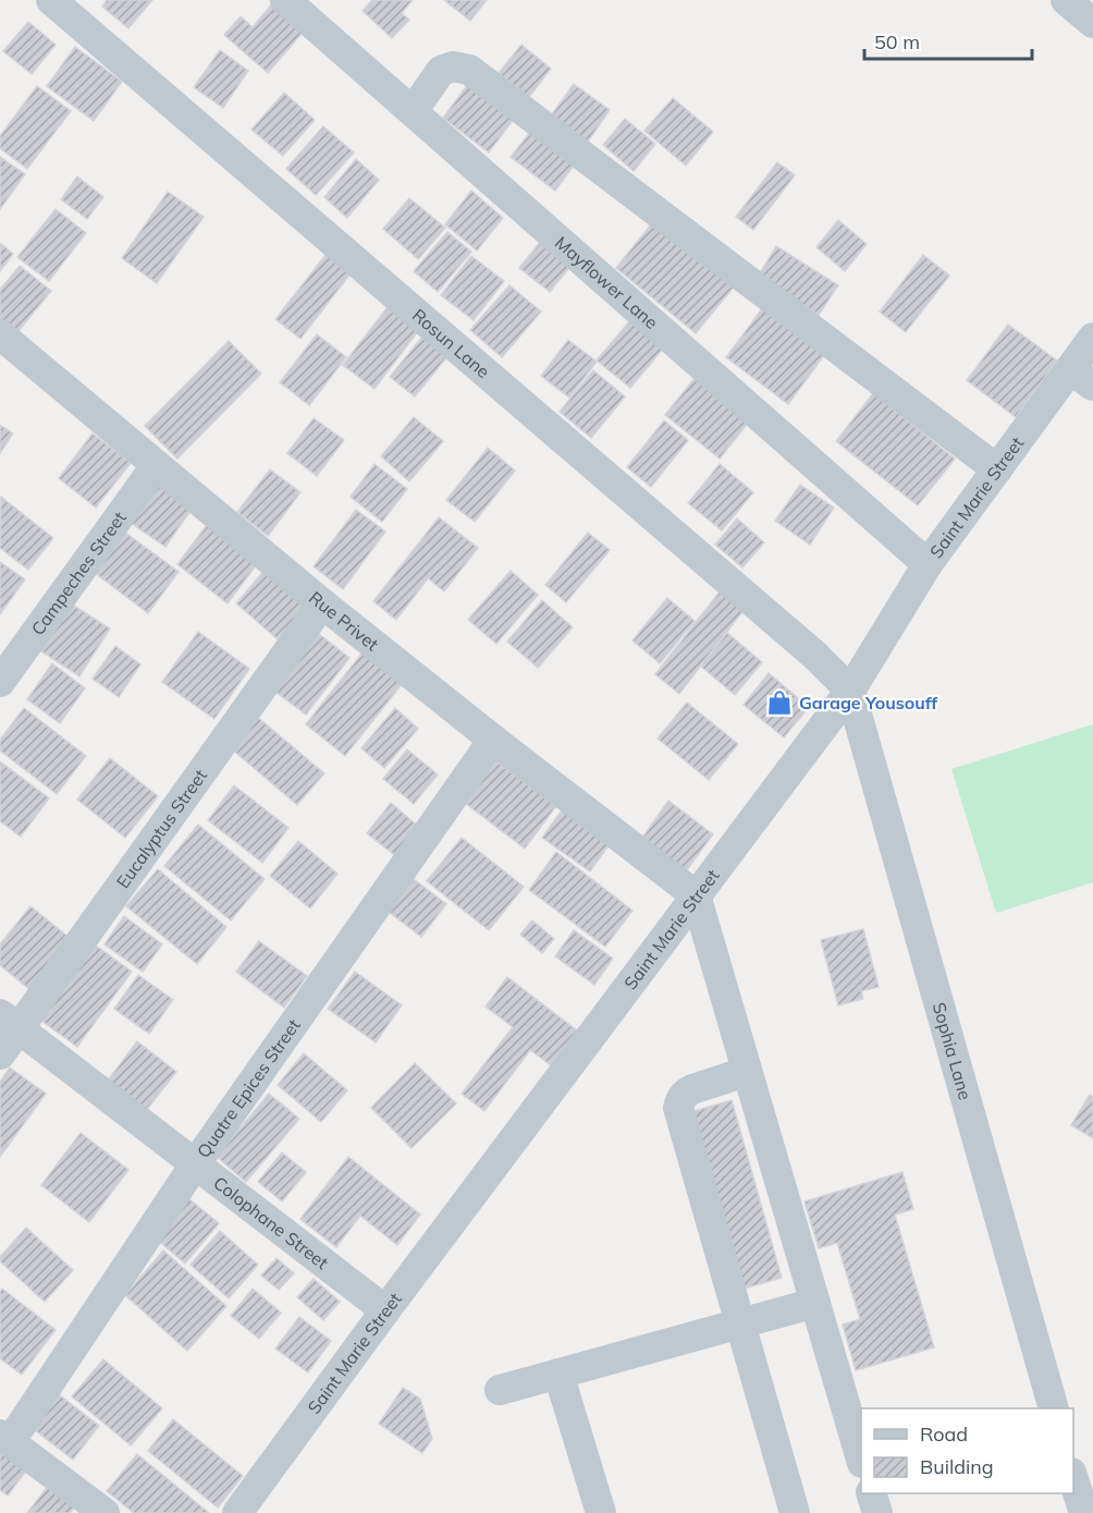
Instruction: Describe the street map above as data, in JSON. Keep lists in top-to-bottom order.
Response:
{
  "streets": {
    "street": [
      "Mayflower Lane",
      "Rosun Lane",
      "Saint Marie Street",
      "Campeches Street",
      "Rue Privet",
      "Eucalyptus Street",
      "Sophia Lane",
      "Quatre Epices Street",
      "Colophane Street"
    ]
  },
  "crossings": [
    ["Mayflower Lane", "Saint Marie Street"],
    ["Rosun Lane", "Saint Marie Street"],
    ["Rosun Lane", "Sophia Lane"],
    ["Saint Marie Street", "Rue Privet"],
    ["Saint Marie Street", "Sophia Lane"],
    ["Saint Marie Street", "Colophane Street"],
    ["Campeches Street", "Rue Privet"],
    ["Rue Privet", "Eucalyptus Street"],
    ["Rue Privet", "Quatre Epices Street"],
    ["Eucalyptus Street", "Colophane Street"],
    ["Quatre Epices Street", "Colophane Street"]
  ],
  "places": {
    "shop": ["Garage Yousouff"]
  },
  "legend": ["Road", "Building"],
  "scale_bar": "50 m"
}
